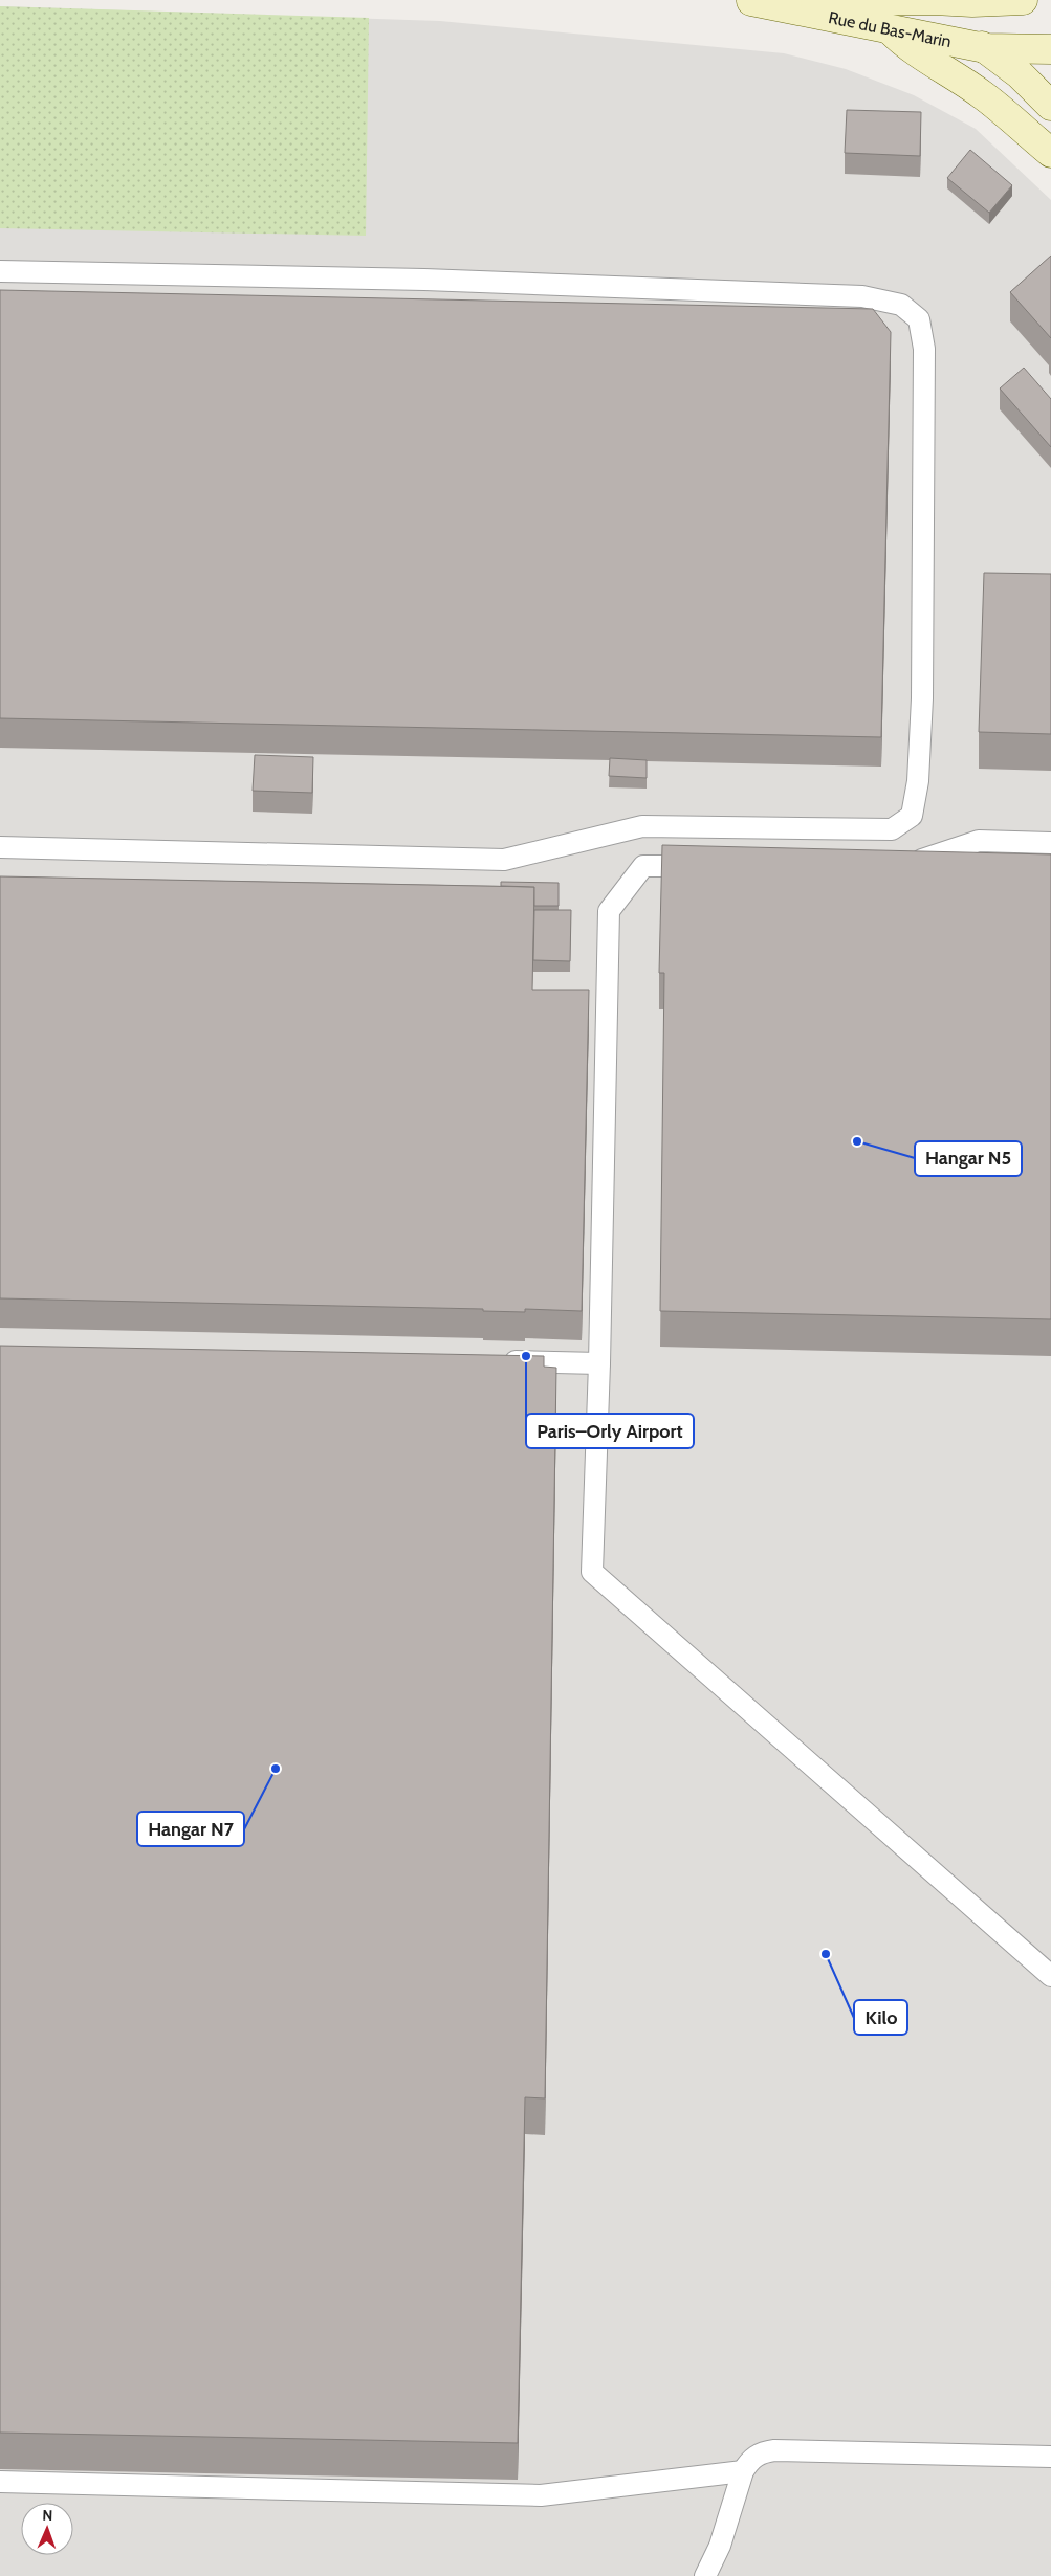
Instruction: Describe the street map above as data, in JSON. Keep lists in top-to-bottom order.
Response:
{
  "streets": {
    "main road": ["Rue du Bas-Marin"]
  },
  "places": [
    "Hangar N5",
    "Paris–Orly Airport",
    "Hangar N7",
    "Kilo"
  ],
  "north": "top"
}
